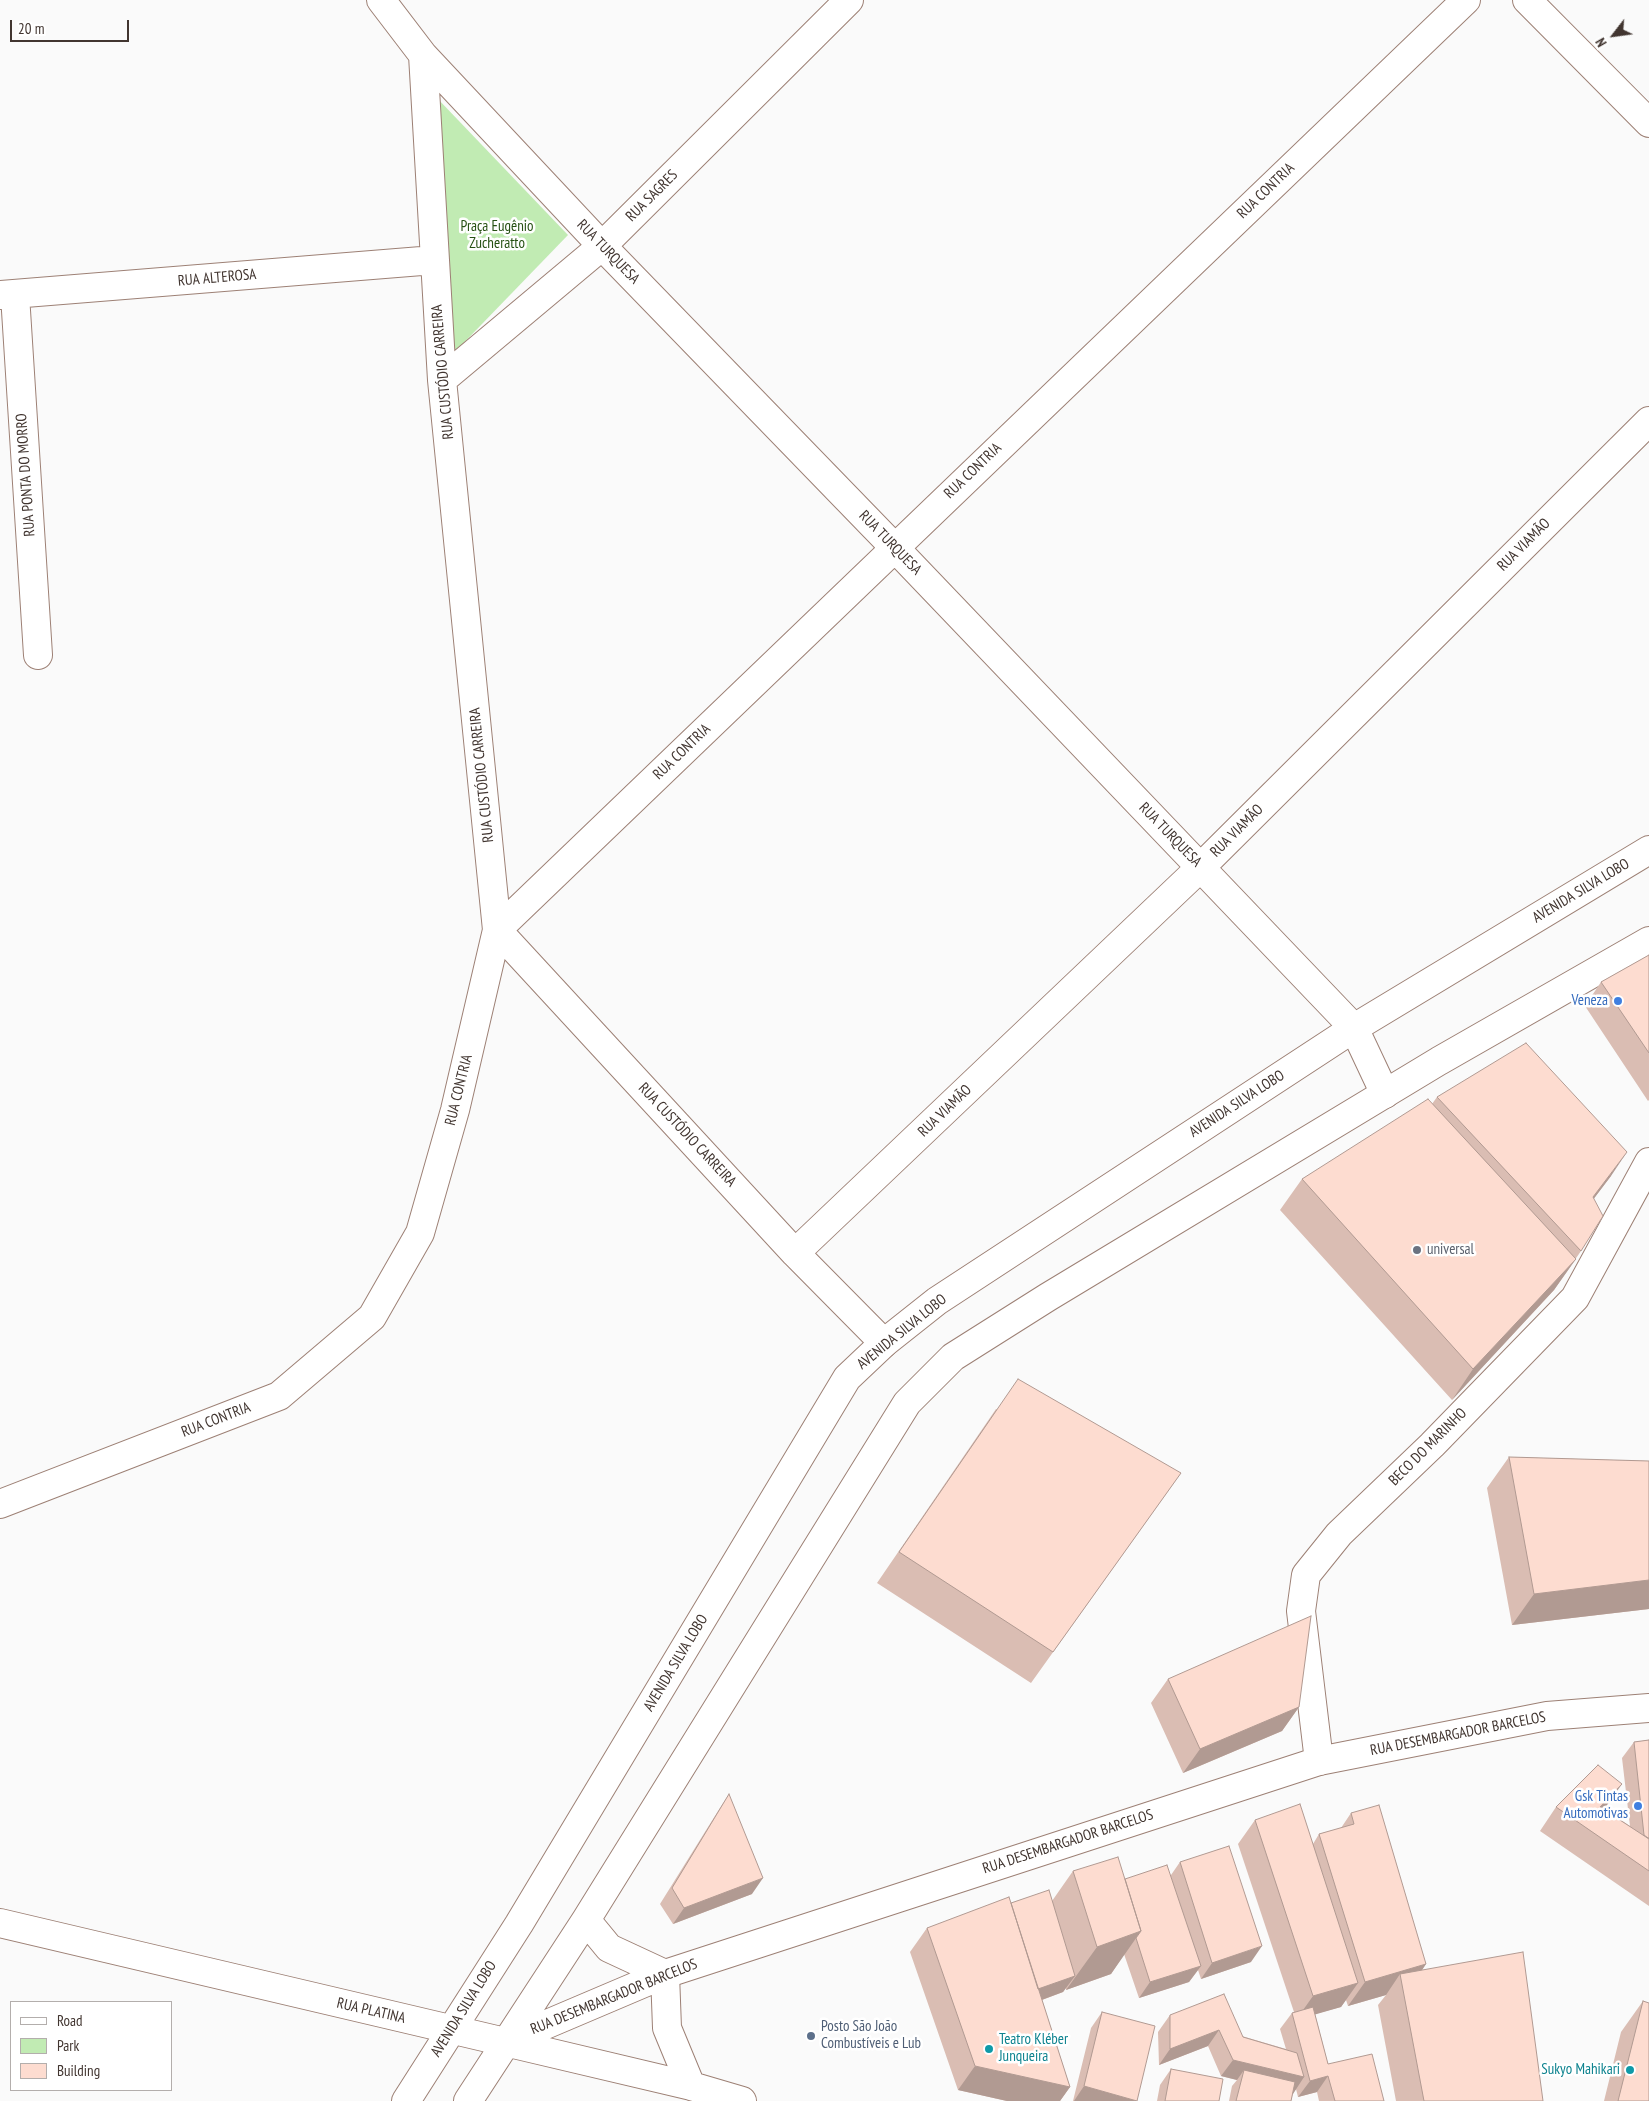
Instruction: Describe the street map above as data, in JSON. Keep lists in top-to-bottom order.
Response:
{
  "streets": {
    "street": [
      "RUA CONTRIA",
      "RUA SAGRES",
      "RUA TURQUESA",
      "RUA ALTEROSA",
      "RUA CUSTÓDIO CARREIRA",
      "RUA PONTA DO MORRO",
      "RUA VIAMÃO",
      "AVENIDA SILVA LOBO",
      "BECO DO MARINHO",
      "RUA DESEMBARGADOR BARCELOS",
      "RUA PLATINA"
    ]
  },
  "crossings": [
    ["RUA CONTRIA", "RUA TURQUESA"],
    ["RUA CONTRIA", "RUA CUSTÓDIO CARREIRA"],
    ["RUA SAGRES", "RUA TURQUESA"],
    ["RUA SAGRES", "RUA CUSTÓDIO CARREIRA"],
    ["RUA TURQUESA", "RUA CUSTÓDIO CARREIRA"],
    ["RUA TURQUESA", "RUA VIAMÃO"],
    ["RUA TURQUESA", "AVENIDA SILVA LOBO"],
    ["RUA ALTEROSA", "RUA CUSTÓDIO CARREIRA"],
    ["RUA ALTEROSA", "RUA PONTA DO MORRO"],
    ["RUA CUSTÓDIO CARREIRA", "RUA VIAMÃO"],
    ["RUA CUSTÓDIO CARREIRA", "AVENIDA SILVA LOBO"],
    ["AVENIDA SILVA LOBO", "RUA PLATINA"],
    ["BECO DO MARINHO", "RUA DESEMBARGADOR BARCELOS"],
    ["RUA DESEMBARGADOR BARCELOS", "RUA PLATINA"]
  ],
  "parks": ["Praça Eugênio Zucheratto"],
  "places": [
    "Veneza",
    "universal",
    "Gsk Tintas Automotivas",
    "Posto São João Combustíveis e Lub",
    "Teatro Kléber Junqueira",
    "Sukyo Mahikari"
  ],
  "legend": ["Road", "Park", "Building"],
  "scale_bar": "20 m",
  "north": "bottom left"
}
